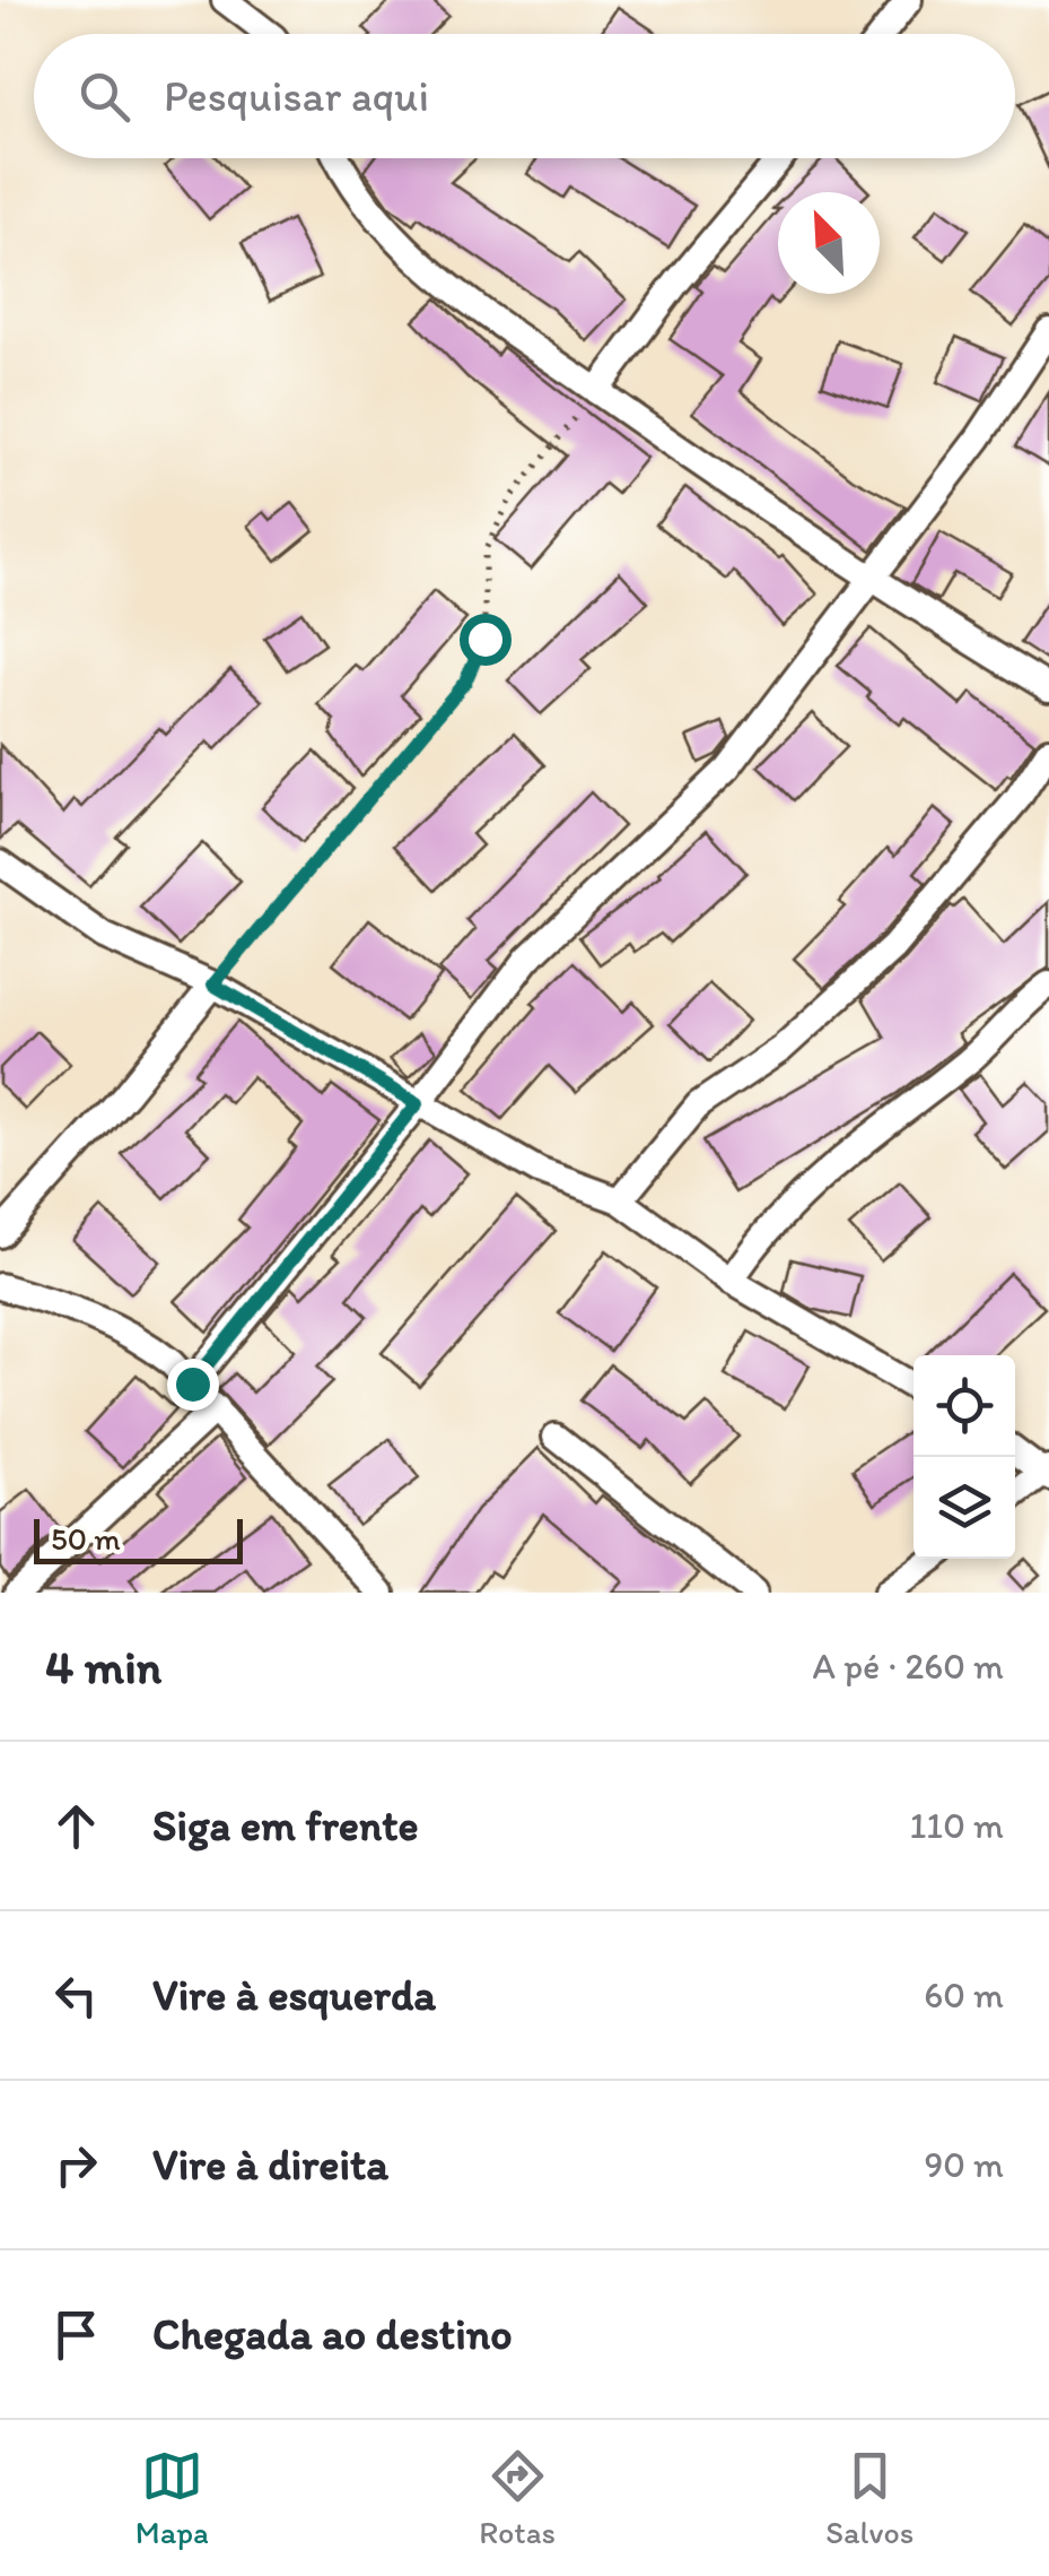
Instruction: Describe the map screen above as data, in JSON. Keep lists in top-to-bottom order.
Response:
{
  "scale_bar": "50 m",
  "north": "top left",
  "page": {
    "search": "Pesquisar aqui",
    "scale": "50 m",
    "heading": ["4 min", "A pé · 260 m"],
    "list": [
      ["Siga em frente", "110 m"],
      ["Vire à esquerda", "60 m"],
      ["Vire à direita", "90 m"],
      "Chegada ao destino"
    ],
    "nav": ["Mapa", "Rotas", "Salvos"]
  }
}
